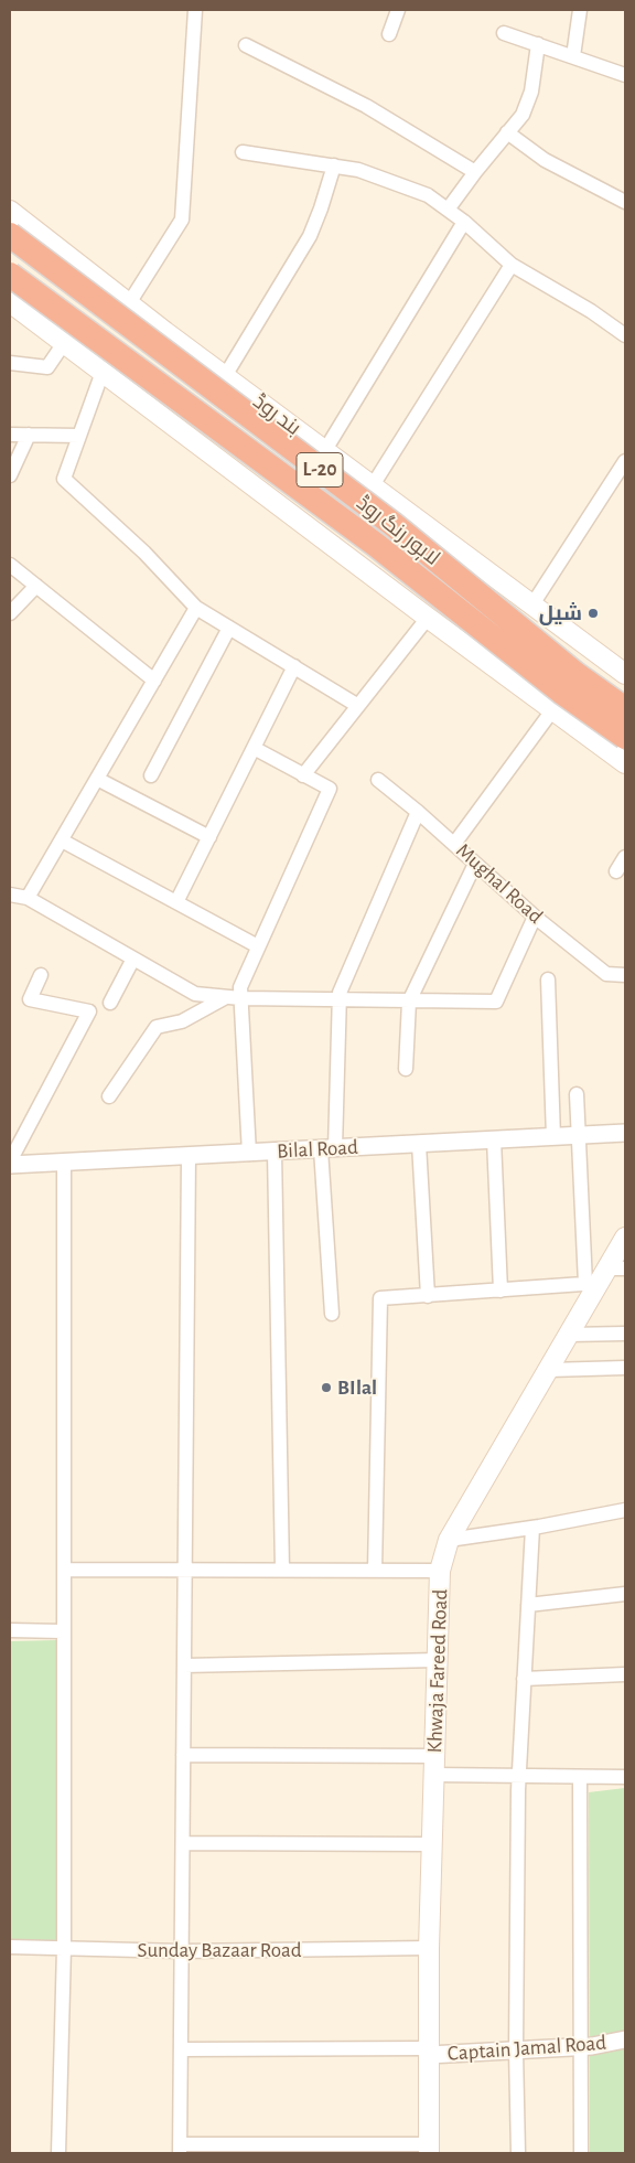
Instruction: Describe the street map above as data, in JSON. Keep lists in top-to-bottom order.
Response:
{
  "streets": {
    "highway": ["L-20", "لاہور رنگ روڈ"],
    "main road": ["بند روڈ", "Khwaja Fareed Road"],
    "street": [
      "Mughal Road",
      "Bilal Road",
      "Sunday Bazaar Road",
      "Captain Jamal Road"
    ]
  },
  "crossings": [
    ["Khwaja Fareed Road", "Sunday Bazaar Road"],
    ["Khwaja Fareed Road", "Captain Jamal Road"]
  ],
  "places": ["شیل", "BIlal"]
}
